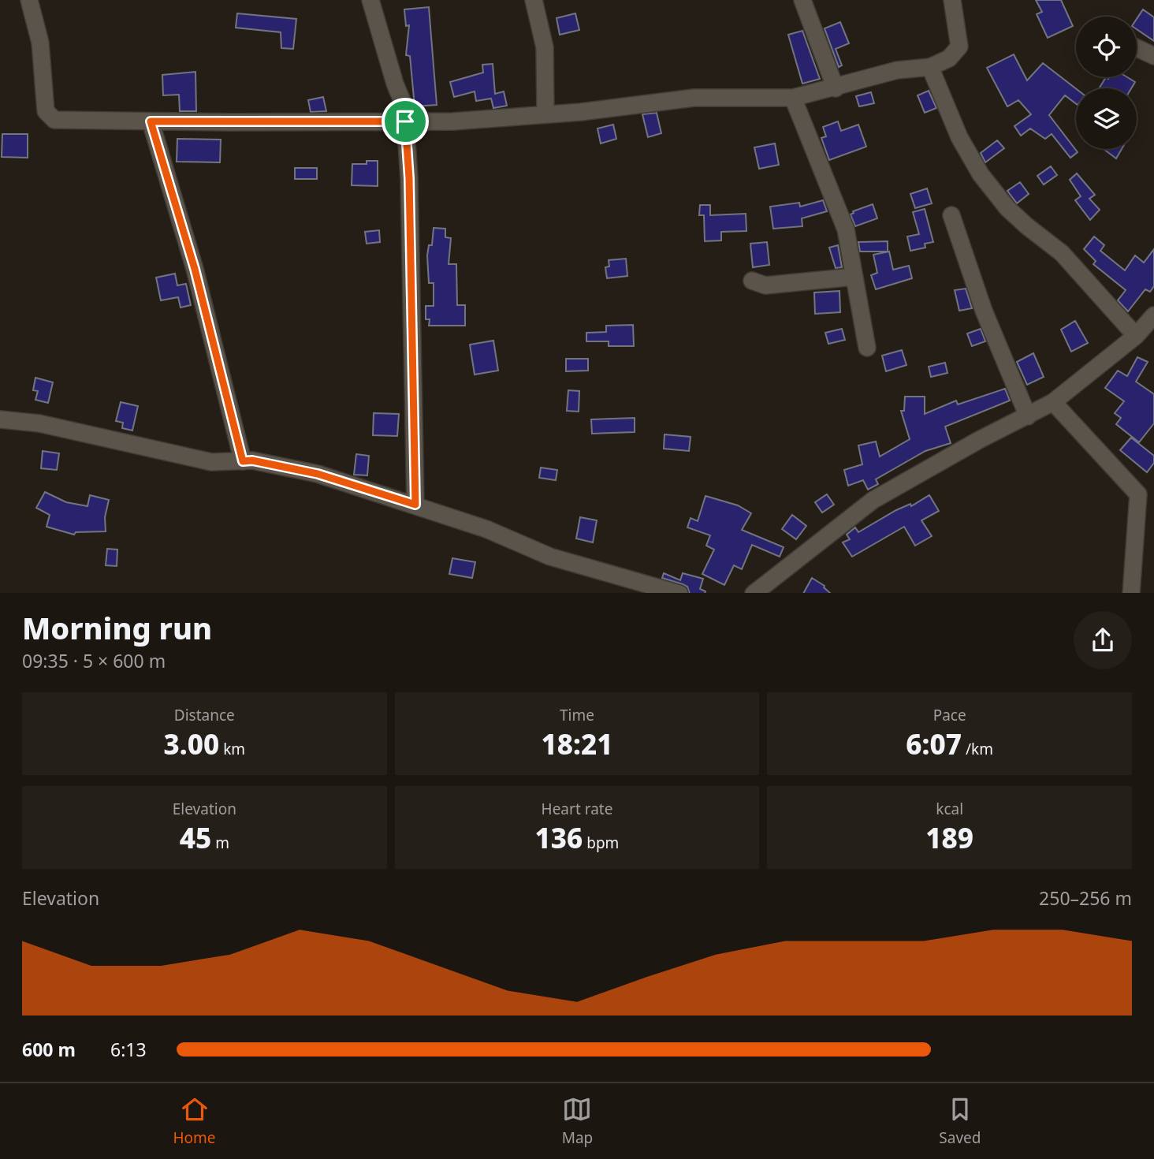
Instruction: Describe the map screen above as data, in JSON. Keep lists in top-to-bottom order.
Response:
{
  "page": {
    "heading": ["Morning run", "09:35 · 5 × 600 m"],
    "stats": [
      ["Distance", "3.00 km"],
      ["Time", "18:21"],
      ["Pace", "6:07 /km"],
      ["Elevation", "45 m"],
      ["Heart rate", "136 bpm"],
      ["kcal", "189"]
    ],
    "chart": ["Elevation", "250–256 m"],
    "list": [
      {
        "name": "600 m",
        "note": "6:13"
      }
    ],
    "tabs": ["Home", "Map", "Saved"]
  }
}
